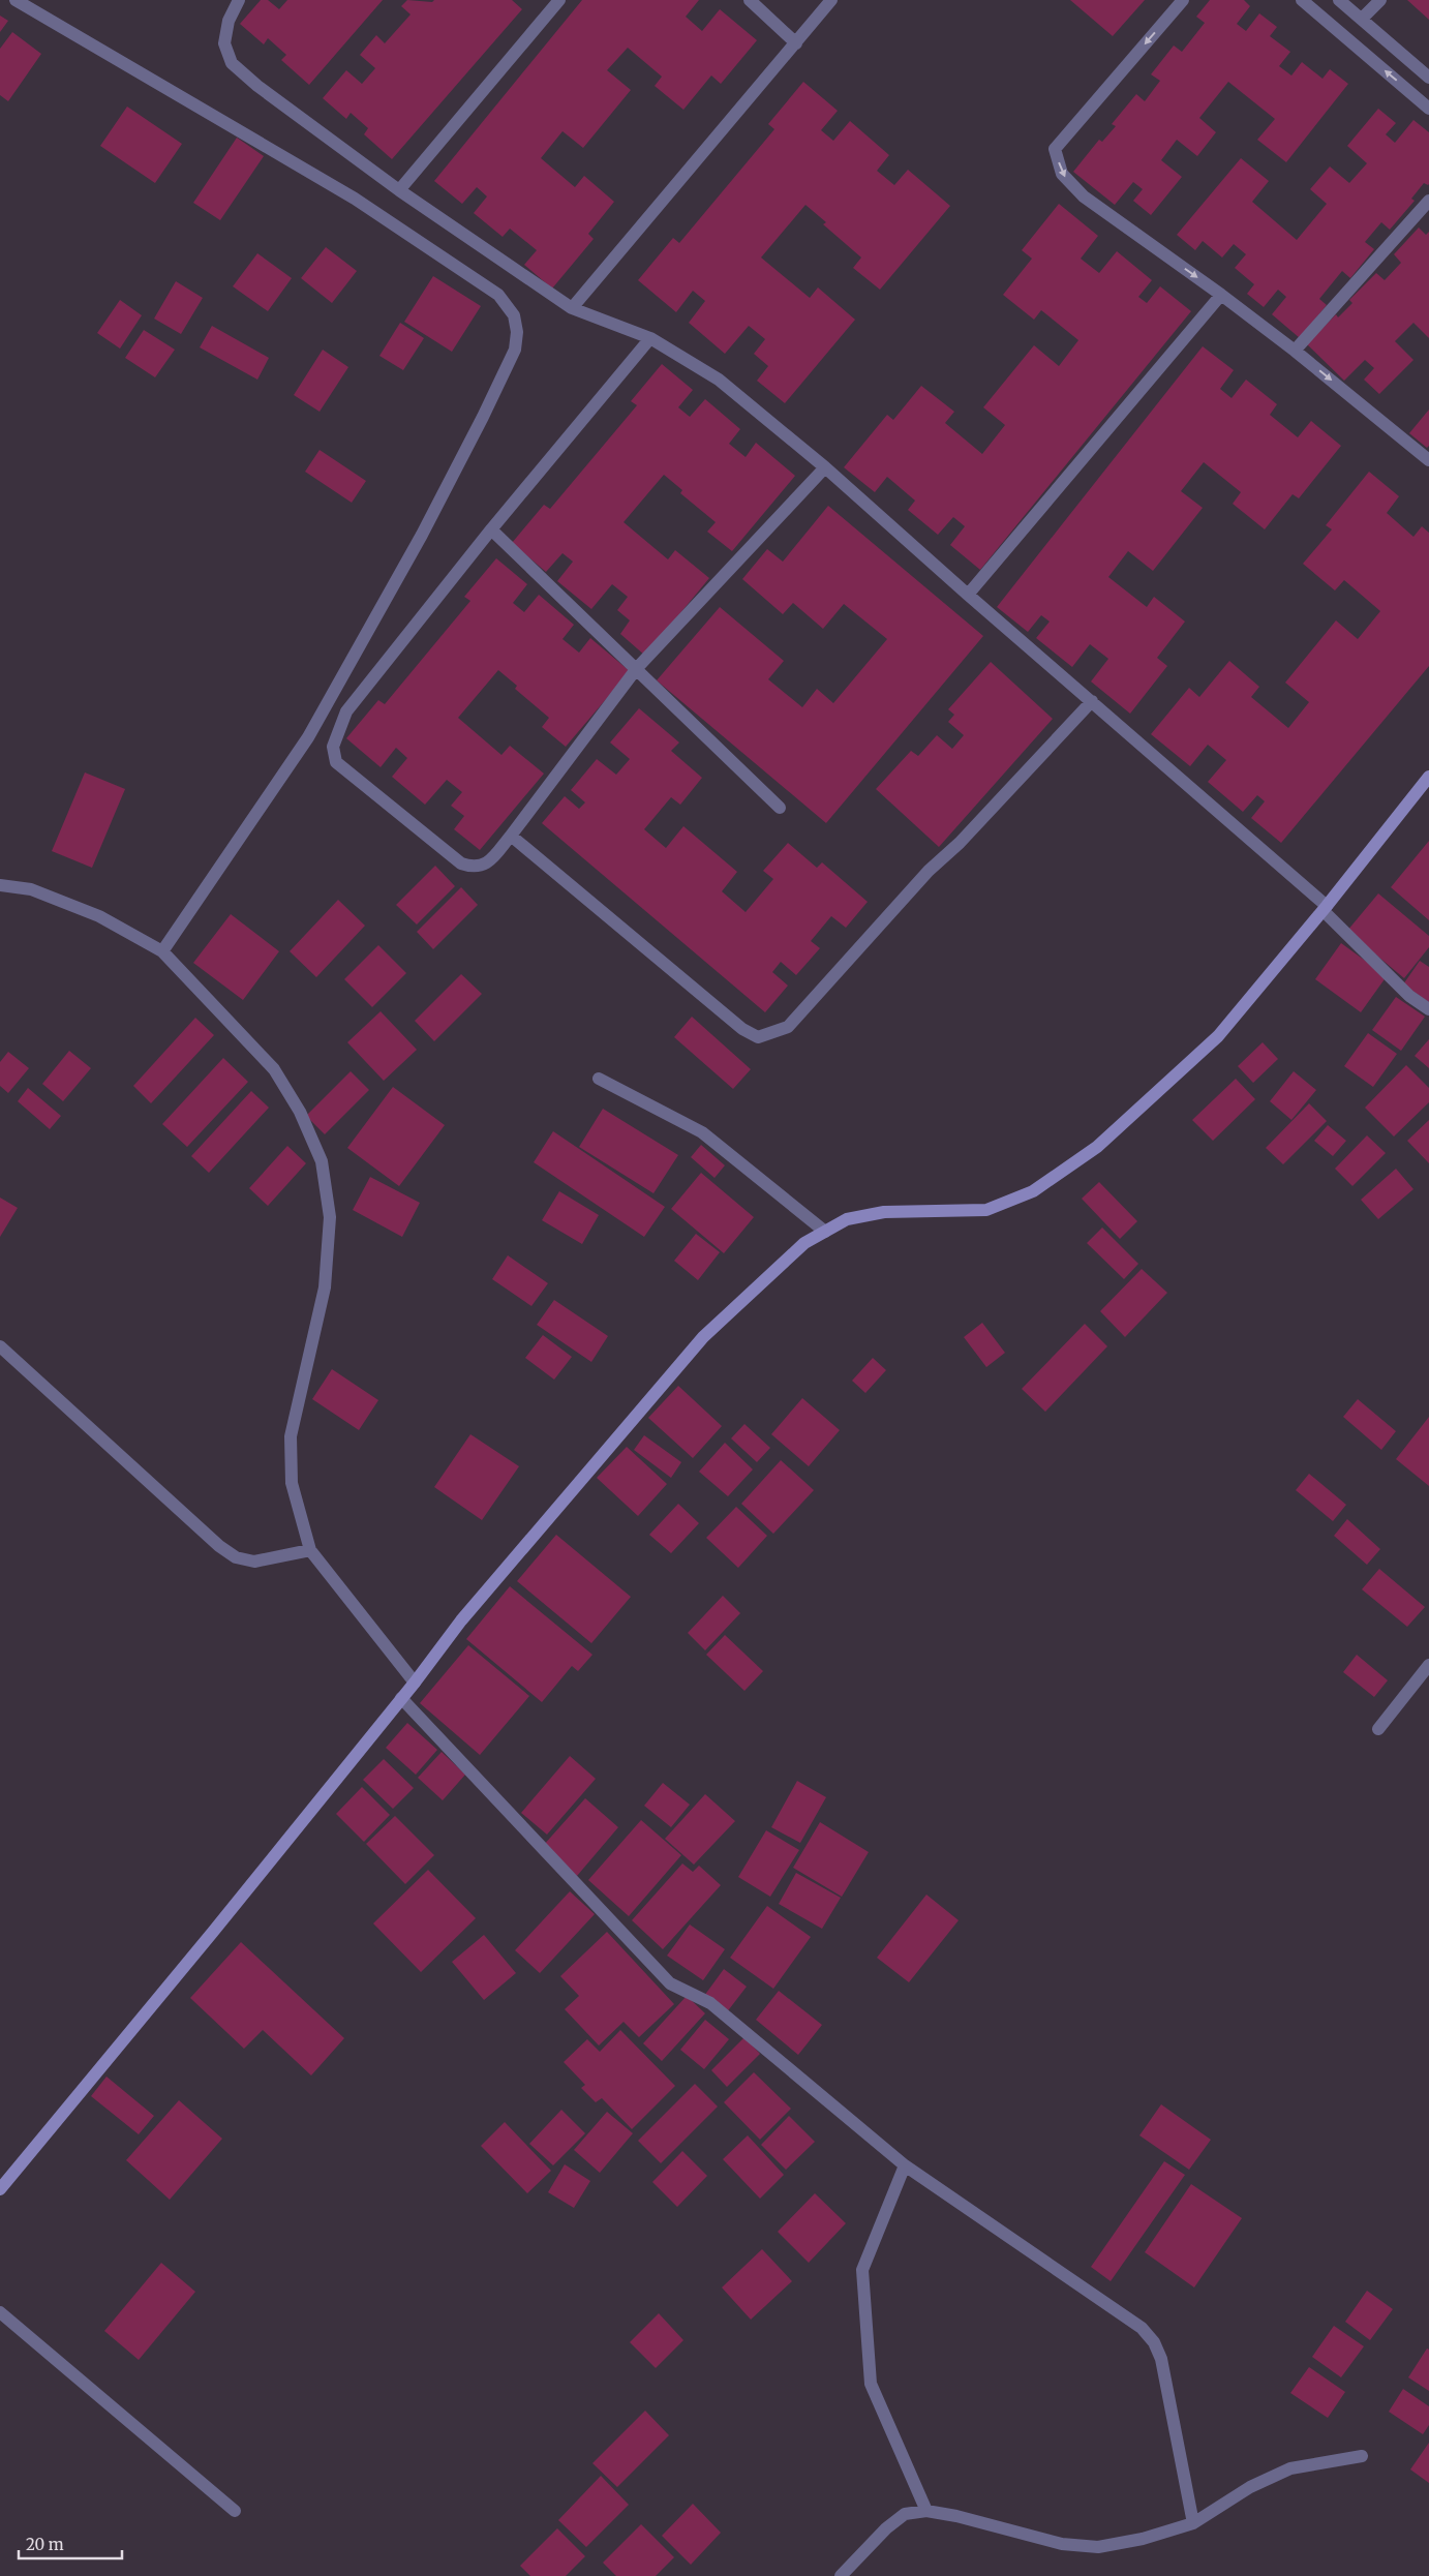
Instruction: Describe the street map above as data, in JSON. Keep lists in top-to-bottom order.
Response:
{
  "scale_bar": "20 m"
}
